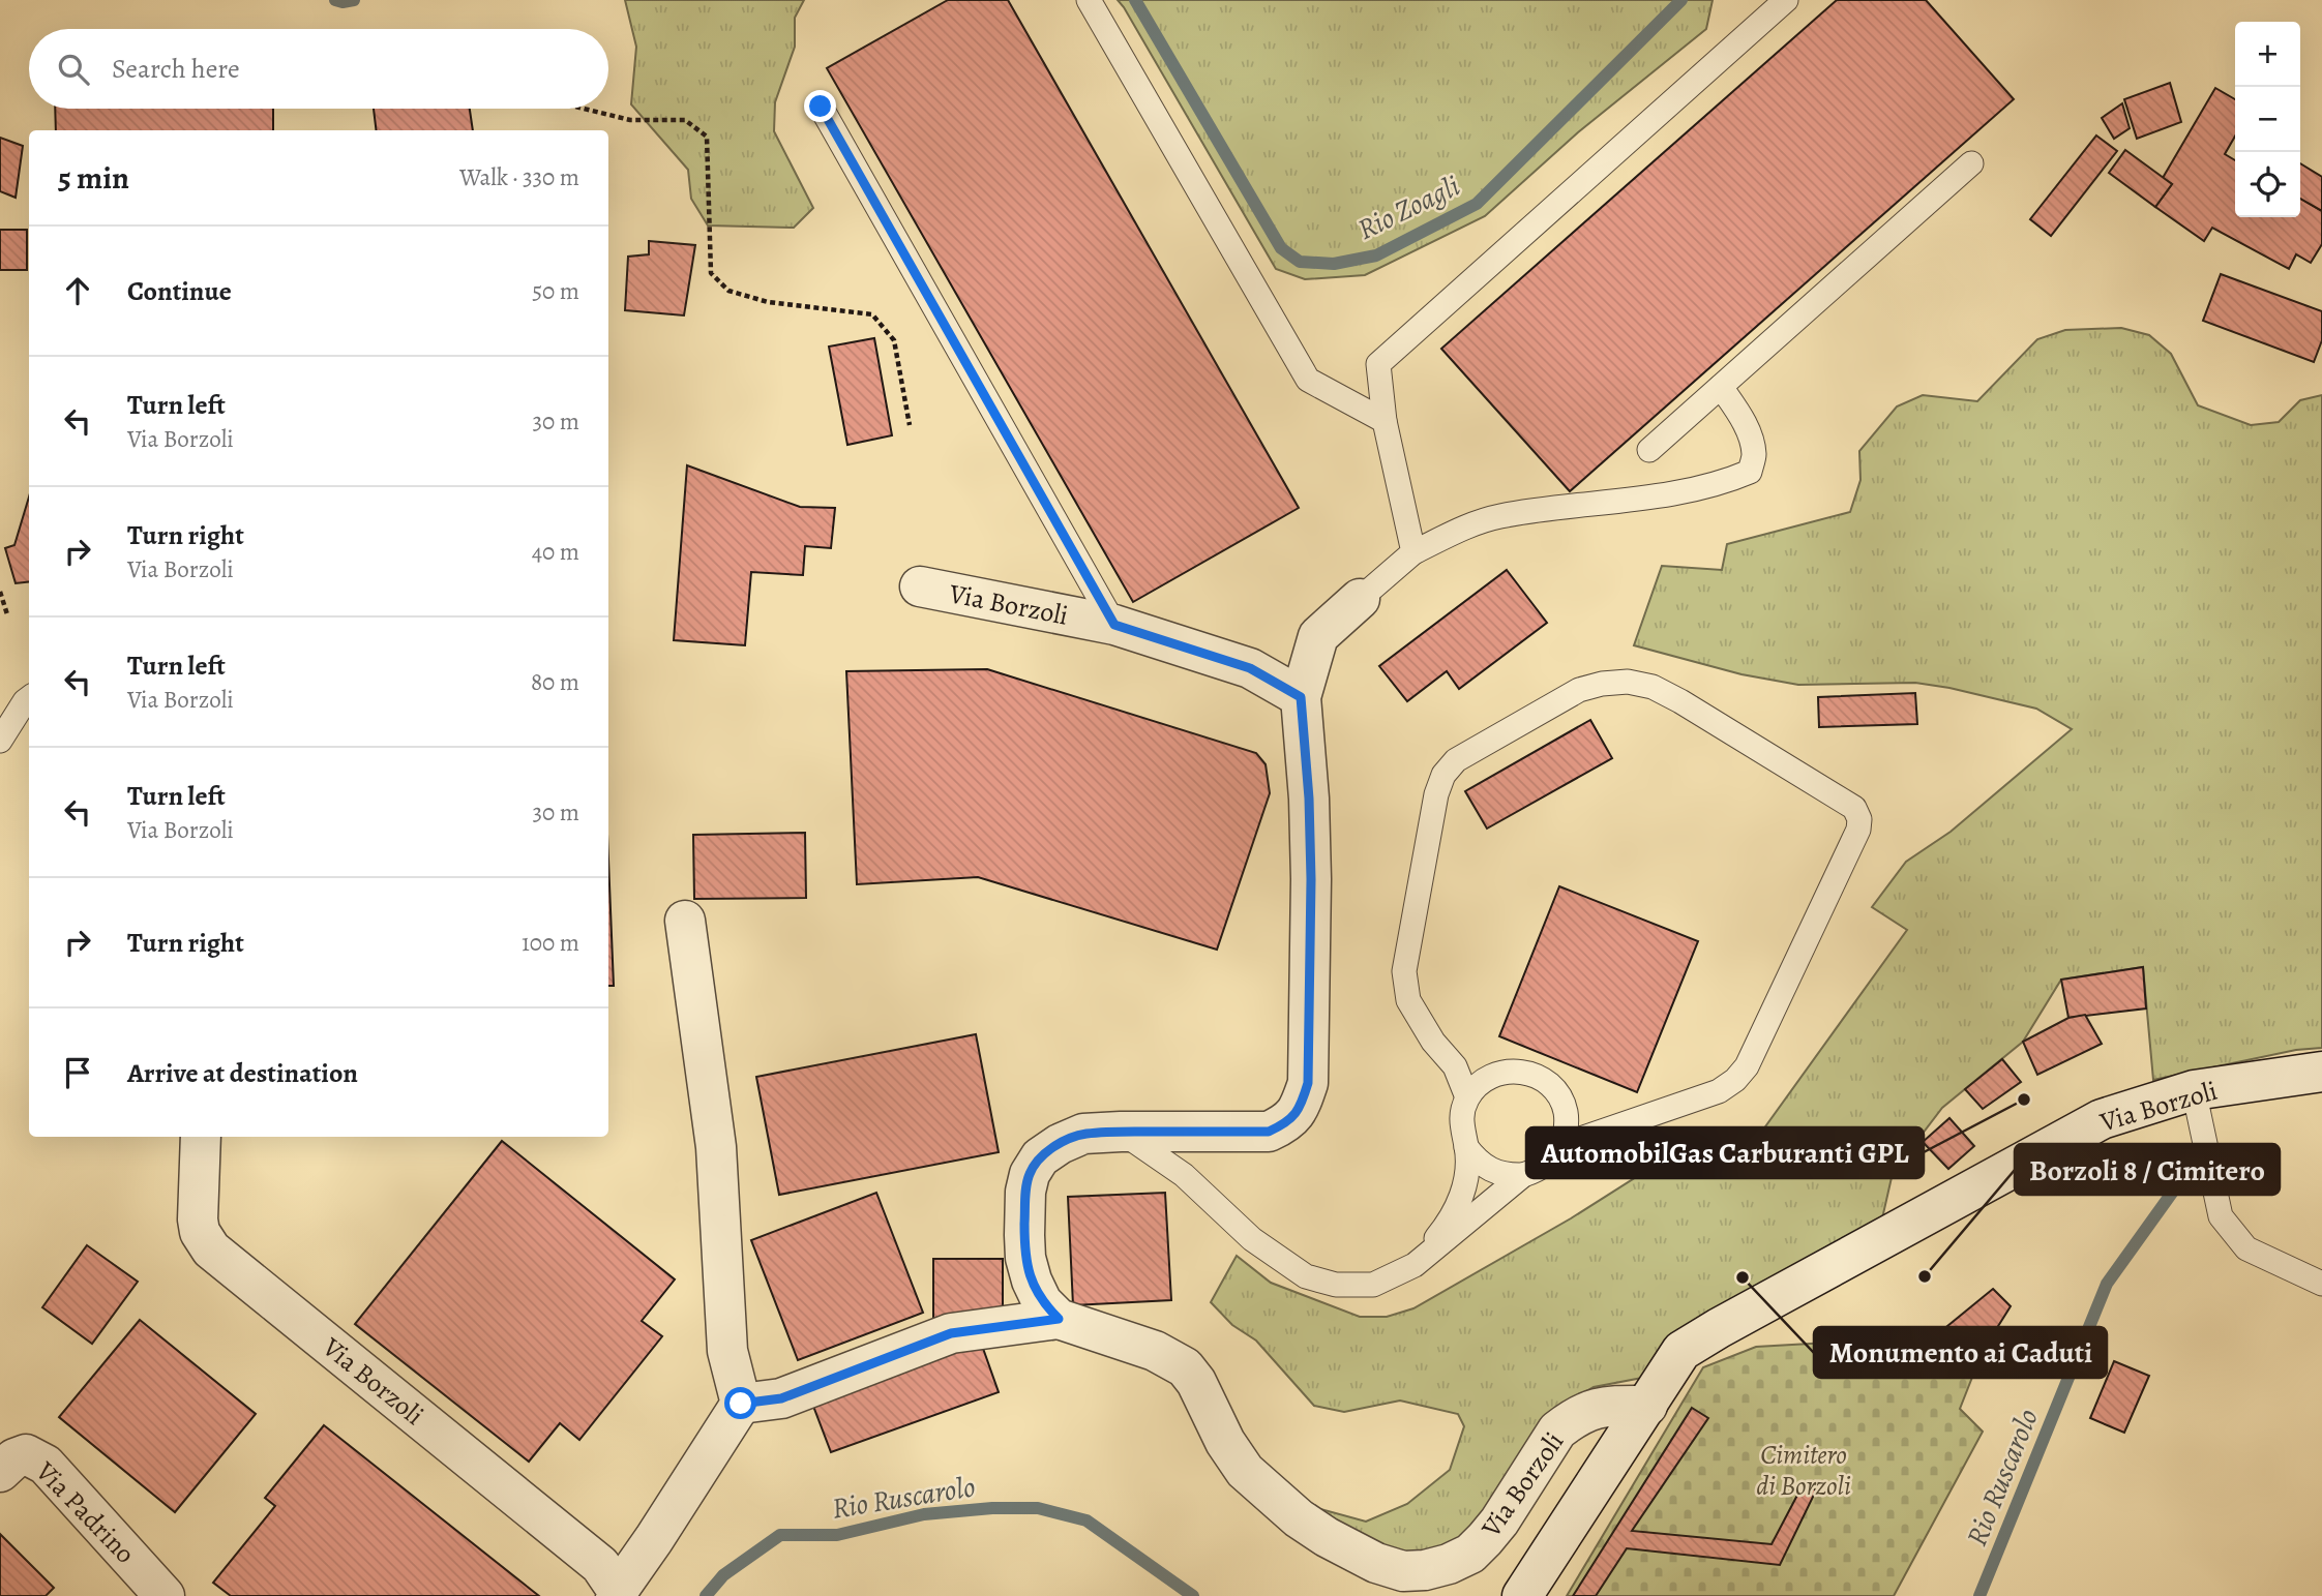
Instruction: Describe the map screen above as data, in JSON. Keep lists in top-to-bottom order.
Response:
{
  "streets": {
    "street": ["Via Borzoli", "Via Padrino"]
  },
  "water": ["Rio Zoagli", "Rio Ruscarolo"],
  "parks": ["Cimitero di Borzoli"],
  "places": ["AutomobilGas Carburanti GPL", "Borzoli 8 / Cimitero", "Monumento ai Caduti"],
  "page": {
    "map_buttons": ["+", "−"],
    "search": "Search here",
    "heading": ["5 min", "Walk · 330 m"],
    "list": [
      ["Continue", "50 m"],
      ["Turn left", "Via Borzoli", "30 m"],
      ["Turn right", "Via Borzoli", "40 m"],
      ["Turn left", "Via Borzoli", "80 m"],
      ["Turn left", "Via Borzoli", "30 m"],
      ["Turn right", "100 m"],
      "Arrive at destination"
    ]
  }
}
